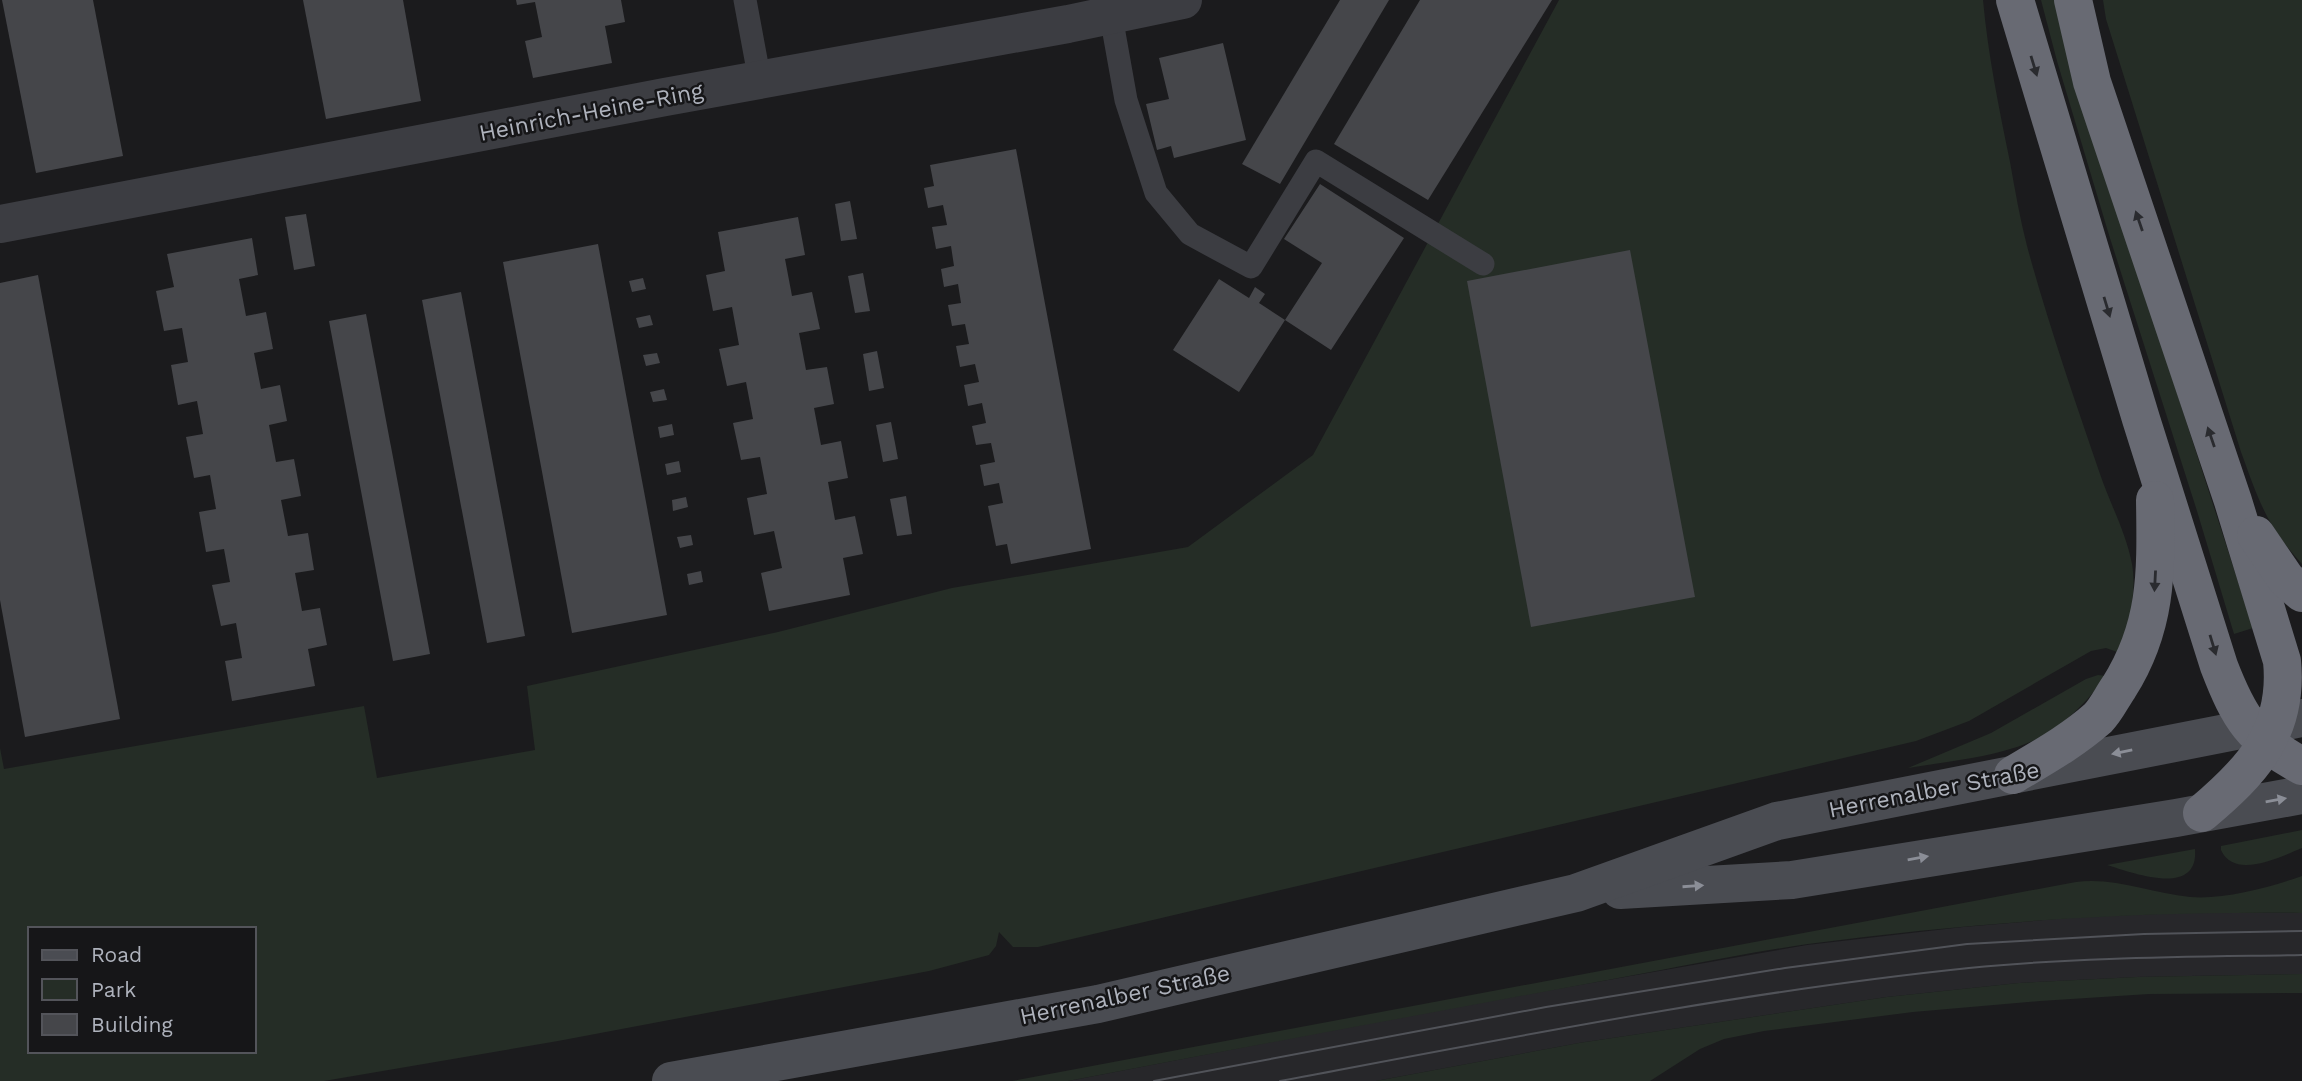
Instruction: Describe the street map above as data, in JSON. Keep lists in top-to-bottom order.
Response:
{
  "streets": {
    "main road": ["Herrenalber Straße"],
    "street": ["Heinrich-Heine-Ring"]
  },
  "legend": ["Road", "Park", "Building"]
}
